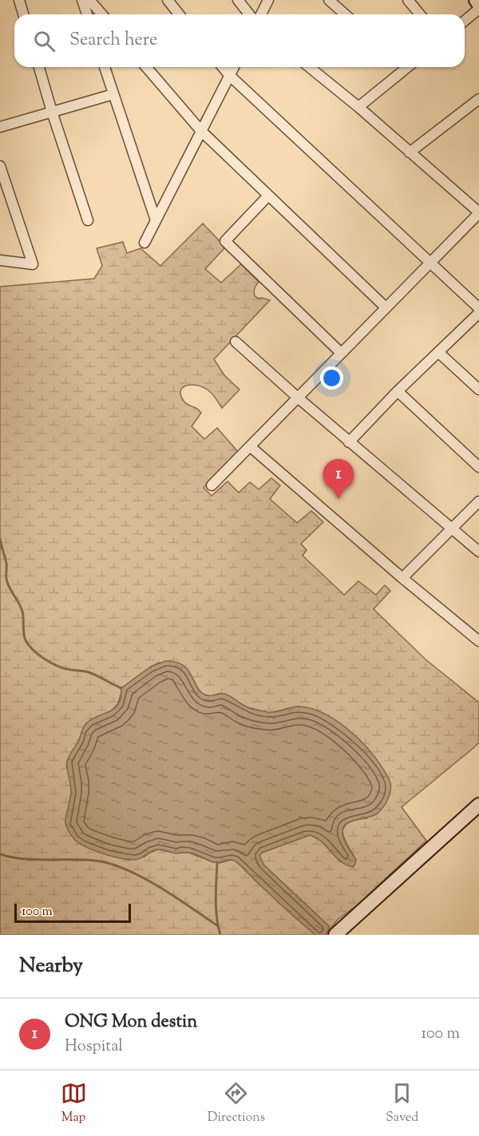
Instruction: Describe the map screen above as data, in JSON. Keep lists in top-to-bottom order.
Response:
{
  "scale_bar": "100 m",
  "page": {
    "search": "Search here",
    "pins": "1",
    "scale": "100 m",
    "heading": "Nearby",
    "list": [
      {
        "mark": "1",
        "name": "ONG Mon destin",
        "note": "Hospital",
        "value": "100 m"
      }
    ],
    "nav": ["Map", "Directions", "Saved"]
  }
}
